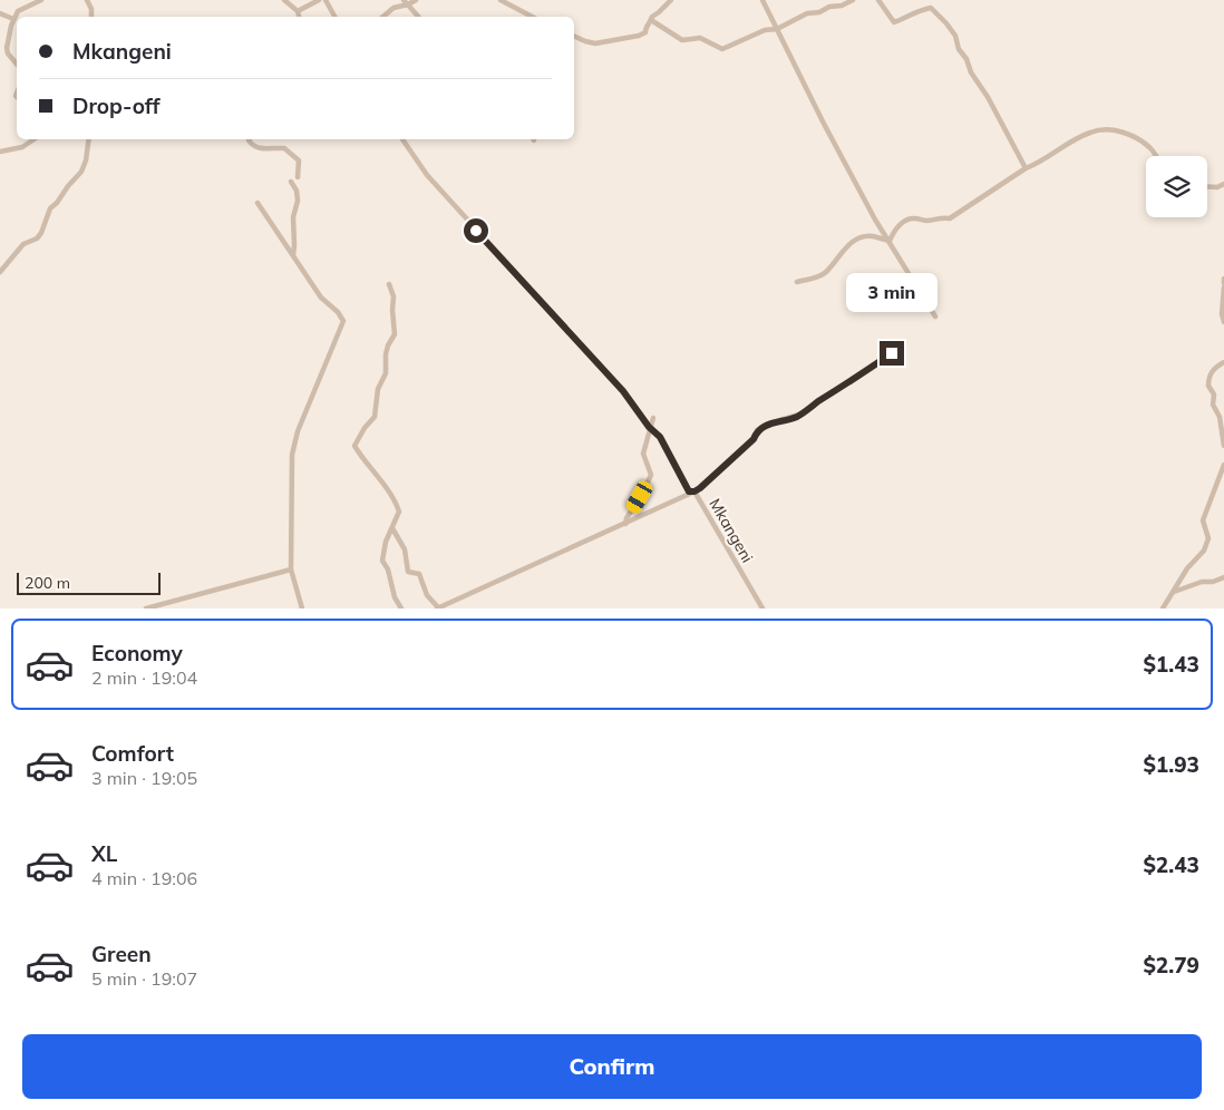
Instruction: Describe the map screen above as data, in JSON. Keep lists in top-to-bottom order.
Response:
{
  "streets": {
    "street": ["Mkangeni"]
  },
  "scale_bar": "200 m",
  "page": {
    "banner": ["Mkangeni", "Drop-off"],
    "bubble": "3 min",
    "scale": "200 m",
    "list": [
      {
        "name": "Economy",
        "note": "2 min · 19:04",
        "value": "$1.43"
      },
      {
        "name": "Comfort",
        "note": "3 min · 19:05",
        "value": "$1.93"
      },
      {
        "name": "XL",
        "note": "4 min · 19:06",
        "value": "$2.43"
      },
      {
        "name": "Green",
        "note": "5 min · 19:07",
        "value": "$2.79"
      }
    ],
    "buttons": "Confirm"
  }
}
